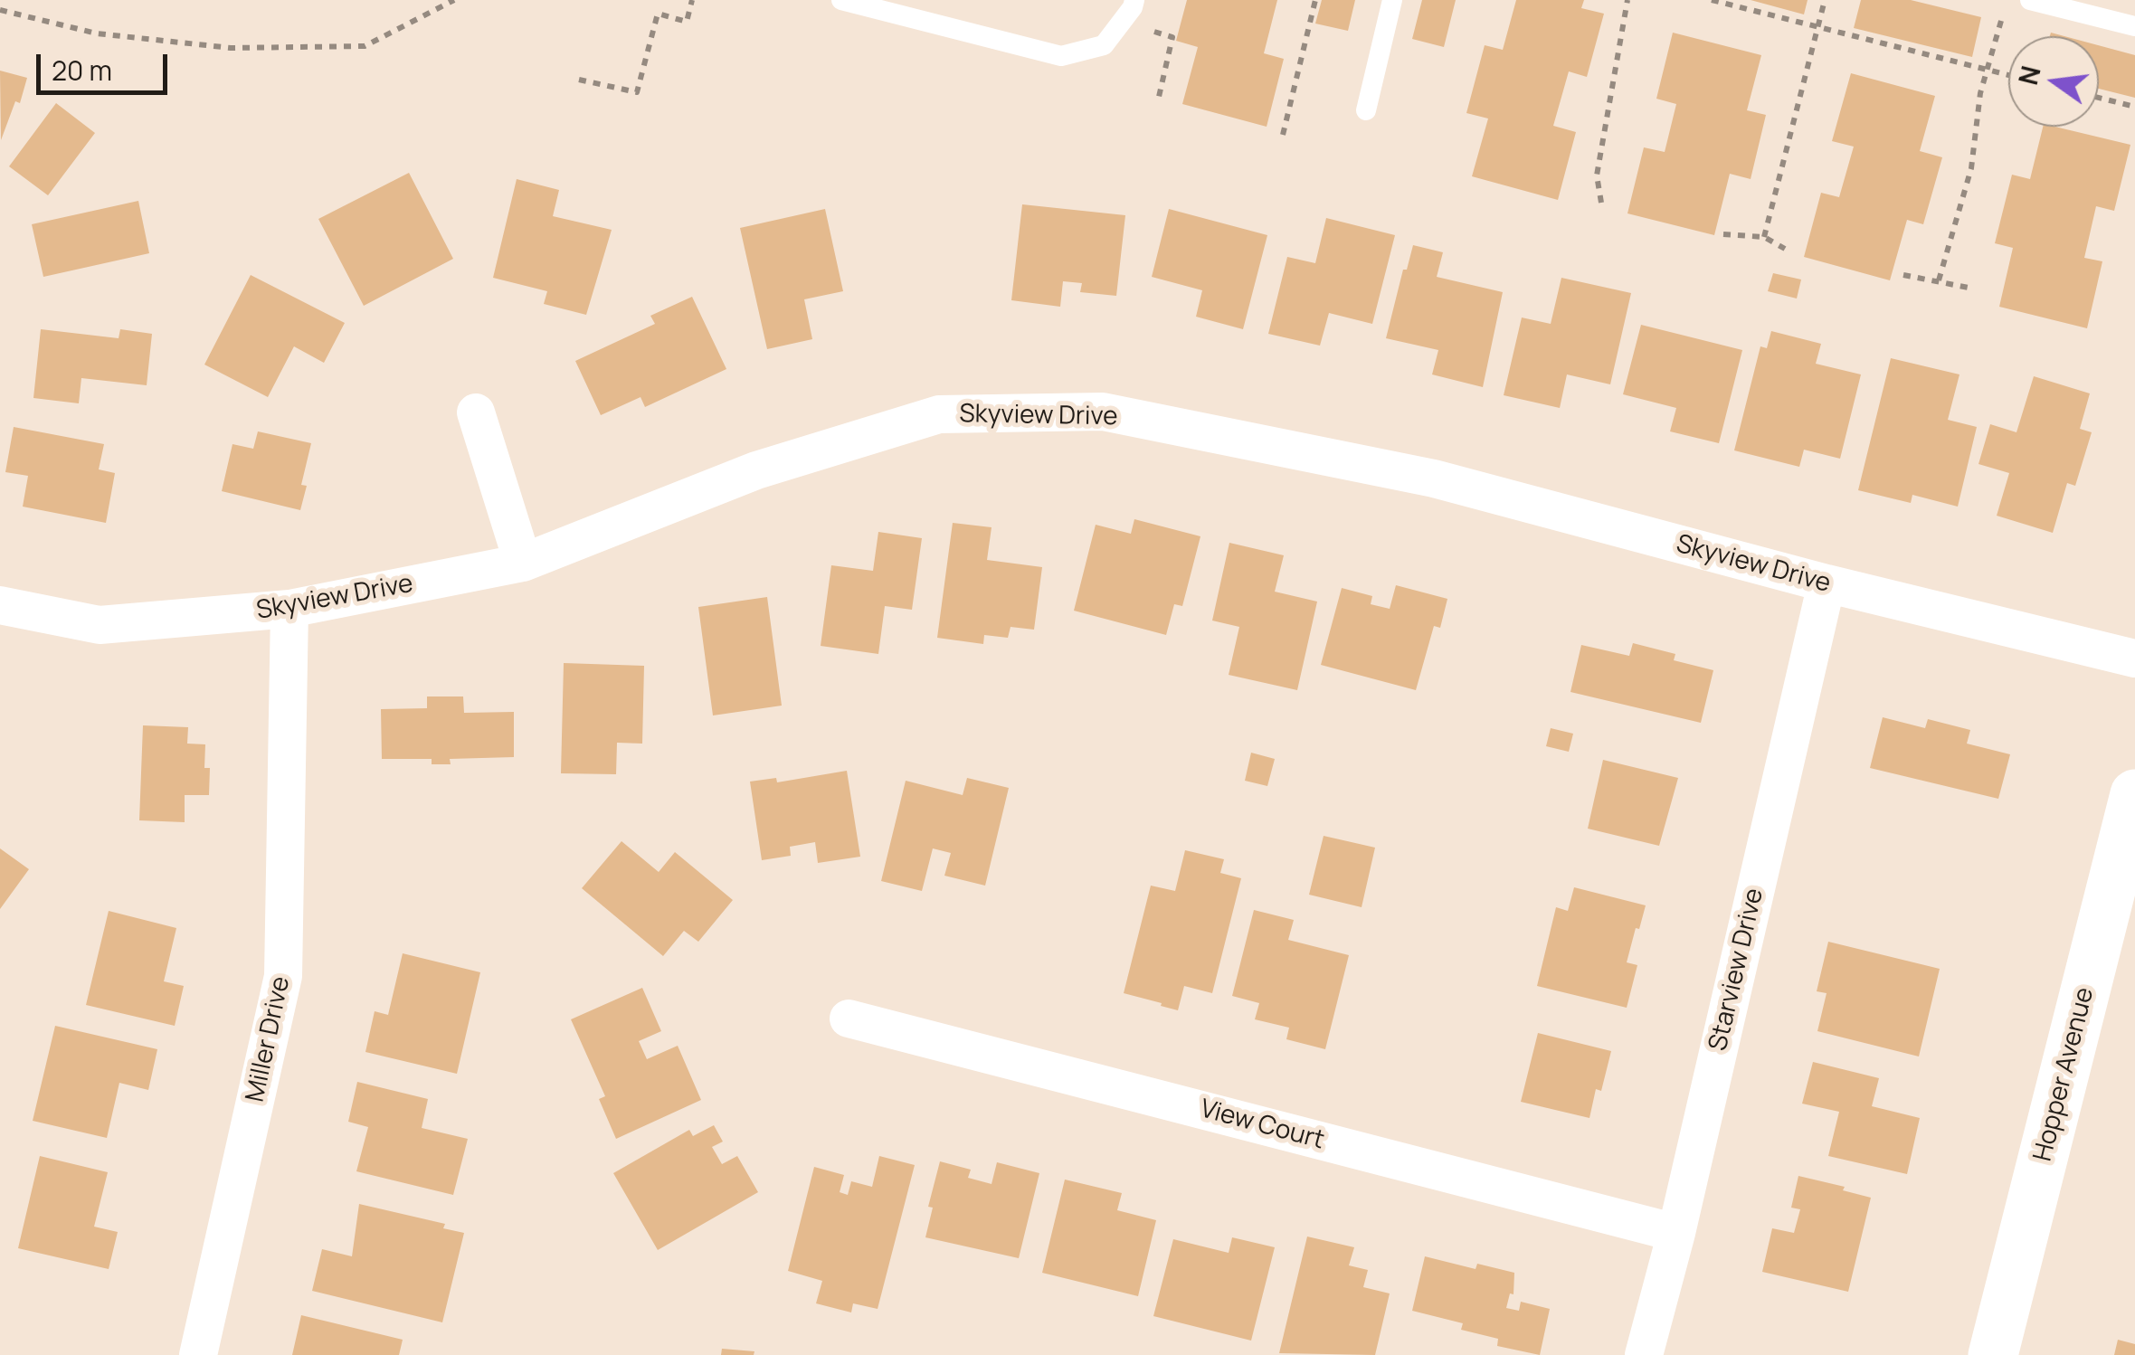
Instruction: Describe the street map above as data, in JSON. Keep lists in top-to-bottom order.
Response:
{
  "streets": {
    "street": [
      "Skyview Drive",
      "Starview Drive",
      "Miller Drive",
      "Hopper Avenue",
      "View Court"
    ]
  },
  "crossings": [
    ["Skyview Drive", "Starview Drive"],
    ["Skyview Drive", "Miller Drive"],
    ["Starview Drive", "View Court"]
  ],
  "scale_bar": "20 m",
  "north": "left"
}
